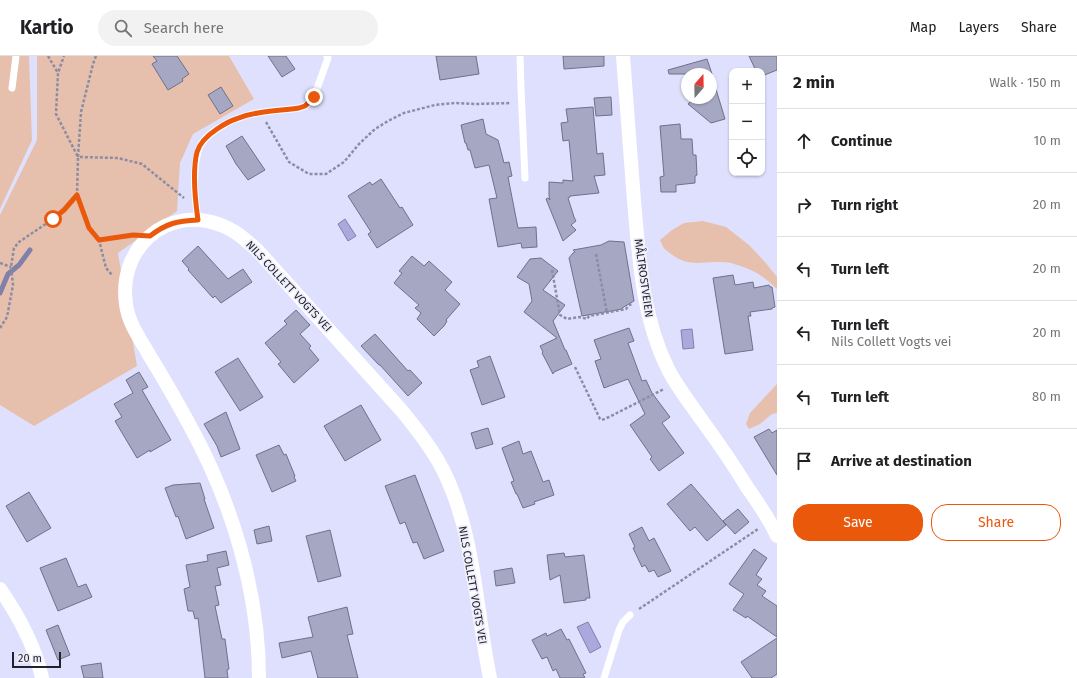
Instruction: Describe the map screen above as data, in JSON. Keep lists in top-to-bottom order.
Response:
{
  "streets": {
    "street": ["MÅLTROSTVEIEN", "NILS COLLETT VOGTS VEI"]
  },
  "scale_bar": "20 m",
  "north": "top",
  "page": {
    "header": "Kartio",
    "search": "Search here",
    "nav": ["Map", "Layers", "Share"],
    "heading": ["2 min", "Walk · 150 m"],
    "map_buttons": ["+", "−"],
    "list": [
      ["Continue", "10 m"],
      ["Turn right", "20 m"],
      ["Turn left", "20 m"],
      ["Turn left", "Nils Collett Vogts vei", "20 m"],
      ["Turn left", "80 m"],
      "Arrive at destination"
    ],
    "buttons": ["Save", "Share"],
    "scale": "20 m"
  }
}
